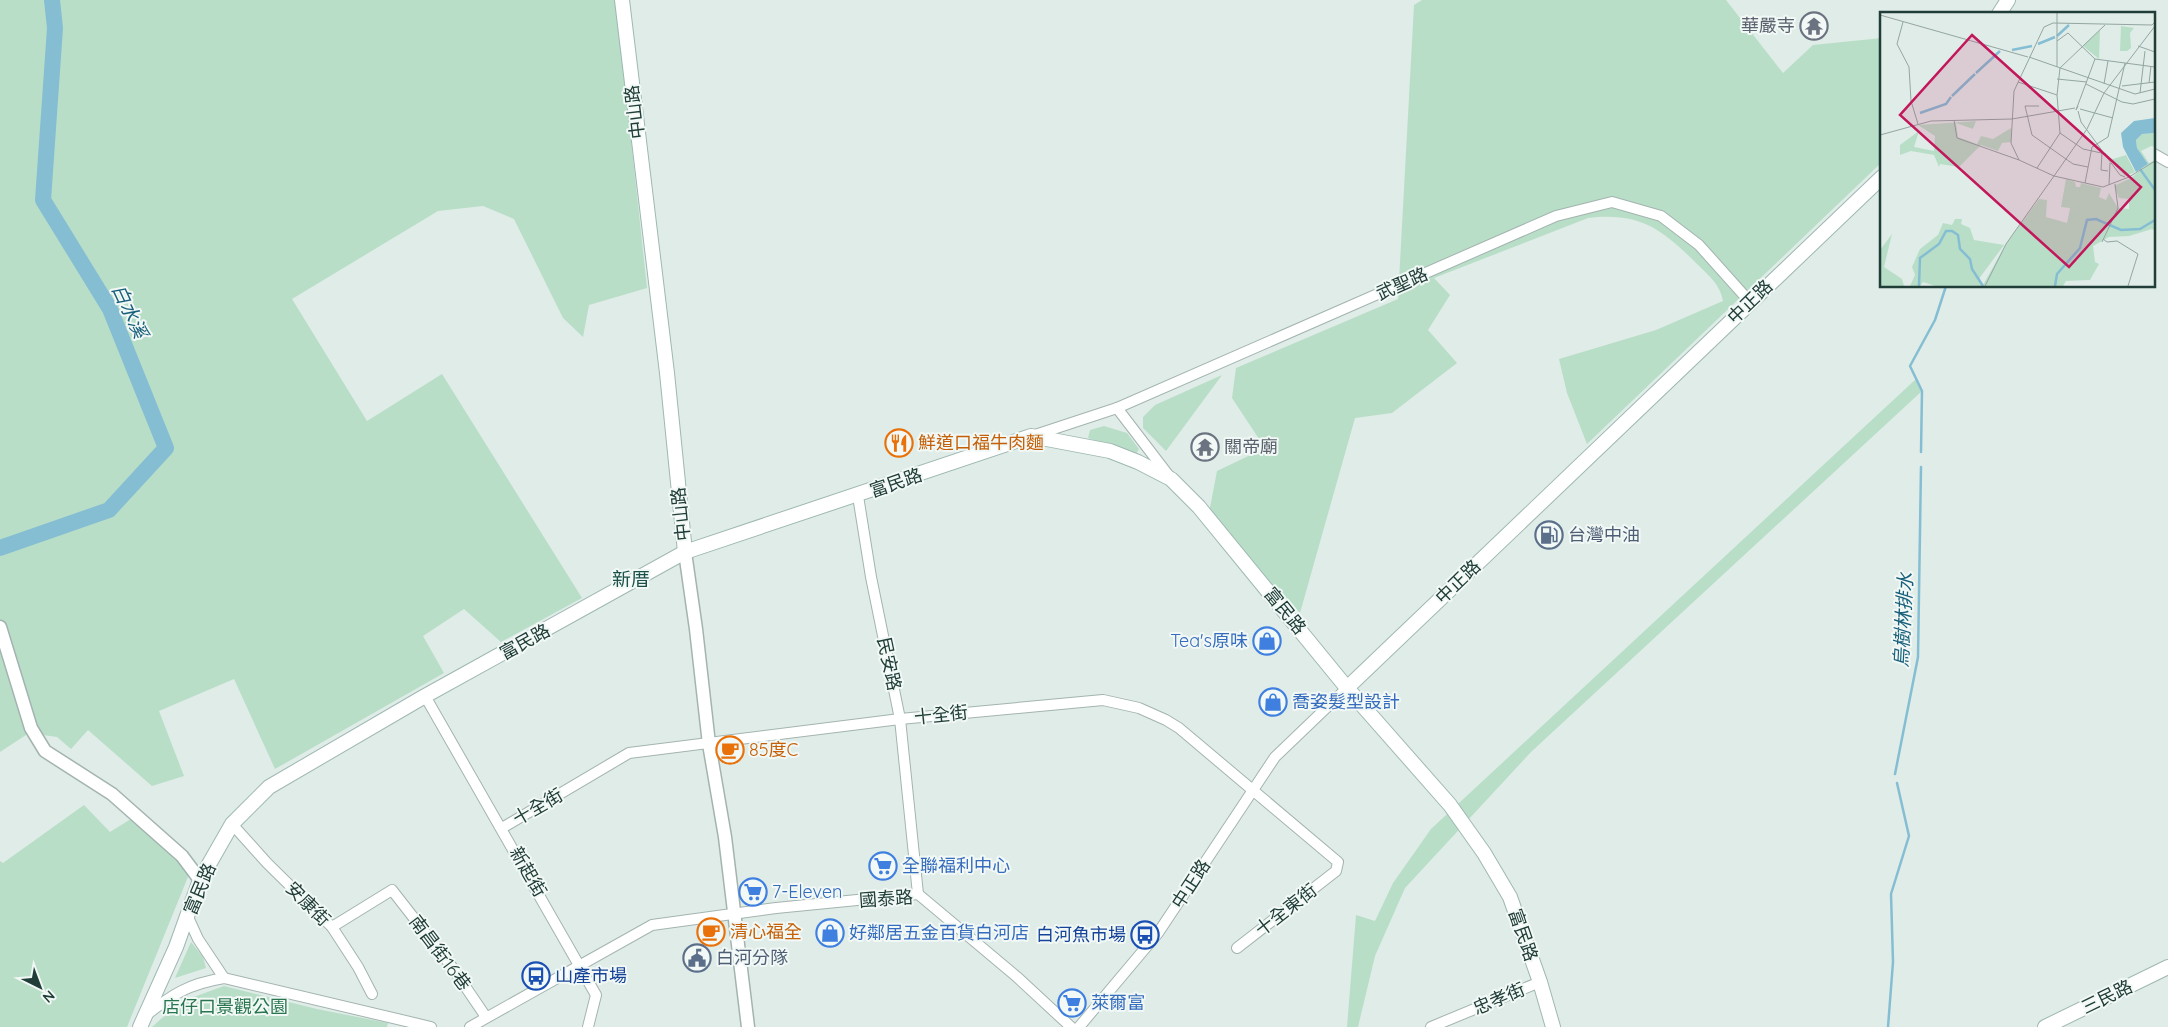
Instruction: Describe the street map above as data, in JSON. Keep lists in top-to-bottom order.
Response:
{
  "streets": {
    "main road": [
      "中山路",
      "中正路",
      "富民路",
      "三民路"
    ],
    "street": [
      "武聖路",
      "民安路",
      "十全街",
      "新起街",
      "國泰路",
      "安康街",
      "十全東街",
      "南昌街16巷",
      "忠孝街"
    ]
  },
  "crossings": [
    ["中山路", "富民路"],
    ["中山路", "十全街"],
    ["中山路", "國泰路"],
    ["武聖路", "中正路"],
    ["武聖路", "富民路"],
    ["中正路", "富民路"],
    ["中正路", "十全街"],
    ["富民路", "民安路"],
    ["富民路", "新起街"],
    ["富民路", "安康街"],
    ["富民路", "忠孝街"],
    ["民安路", "十全街"],
    ["民安路", "國泰路"],
    ["十全街", "新起街"],
    ["十全街", "十全東街"],
    ["新起街", "國泰路"],
    ["國泰路", "南昌街16巷"],
    ["安康街", "南昌街16巷"]
  ],
  "districts": ["新厝"],
  "water": ["白水溪", "烏樹林排水"],
  "parks": ["店仔口景觀公園"],
  "places": {
    "temple": ["華嚴寺", "關帝廟"],
    "restaurant": ["鮮道口福牛肉麵"],
    "fuel station": ["台灣中油"],
    "shop": ["Tea's原味", "喬姿髮型設計", "好鄰居五金百貨白河店"],
    "cafe": ["85度C", "清心福全"],
    "supermarket": ["全聯福利中心", "7-Eleven", "萊爾富"],
    "bus stop": ["白河魚市場", "山產市場"],
    "public building": ["白河分隊"]
  },
  "north": "bottom right"
}
